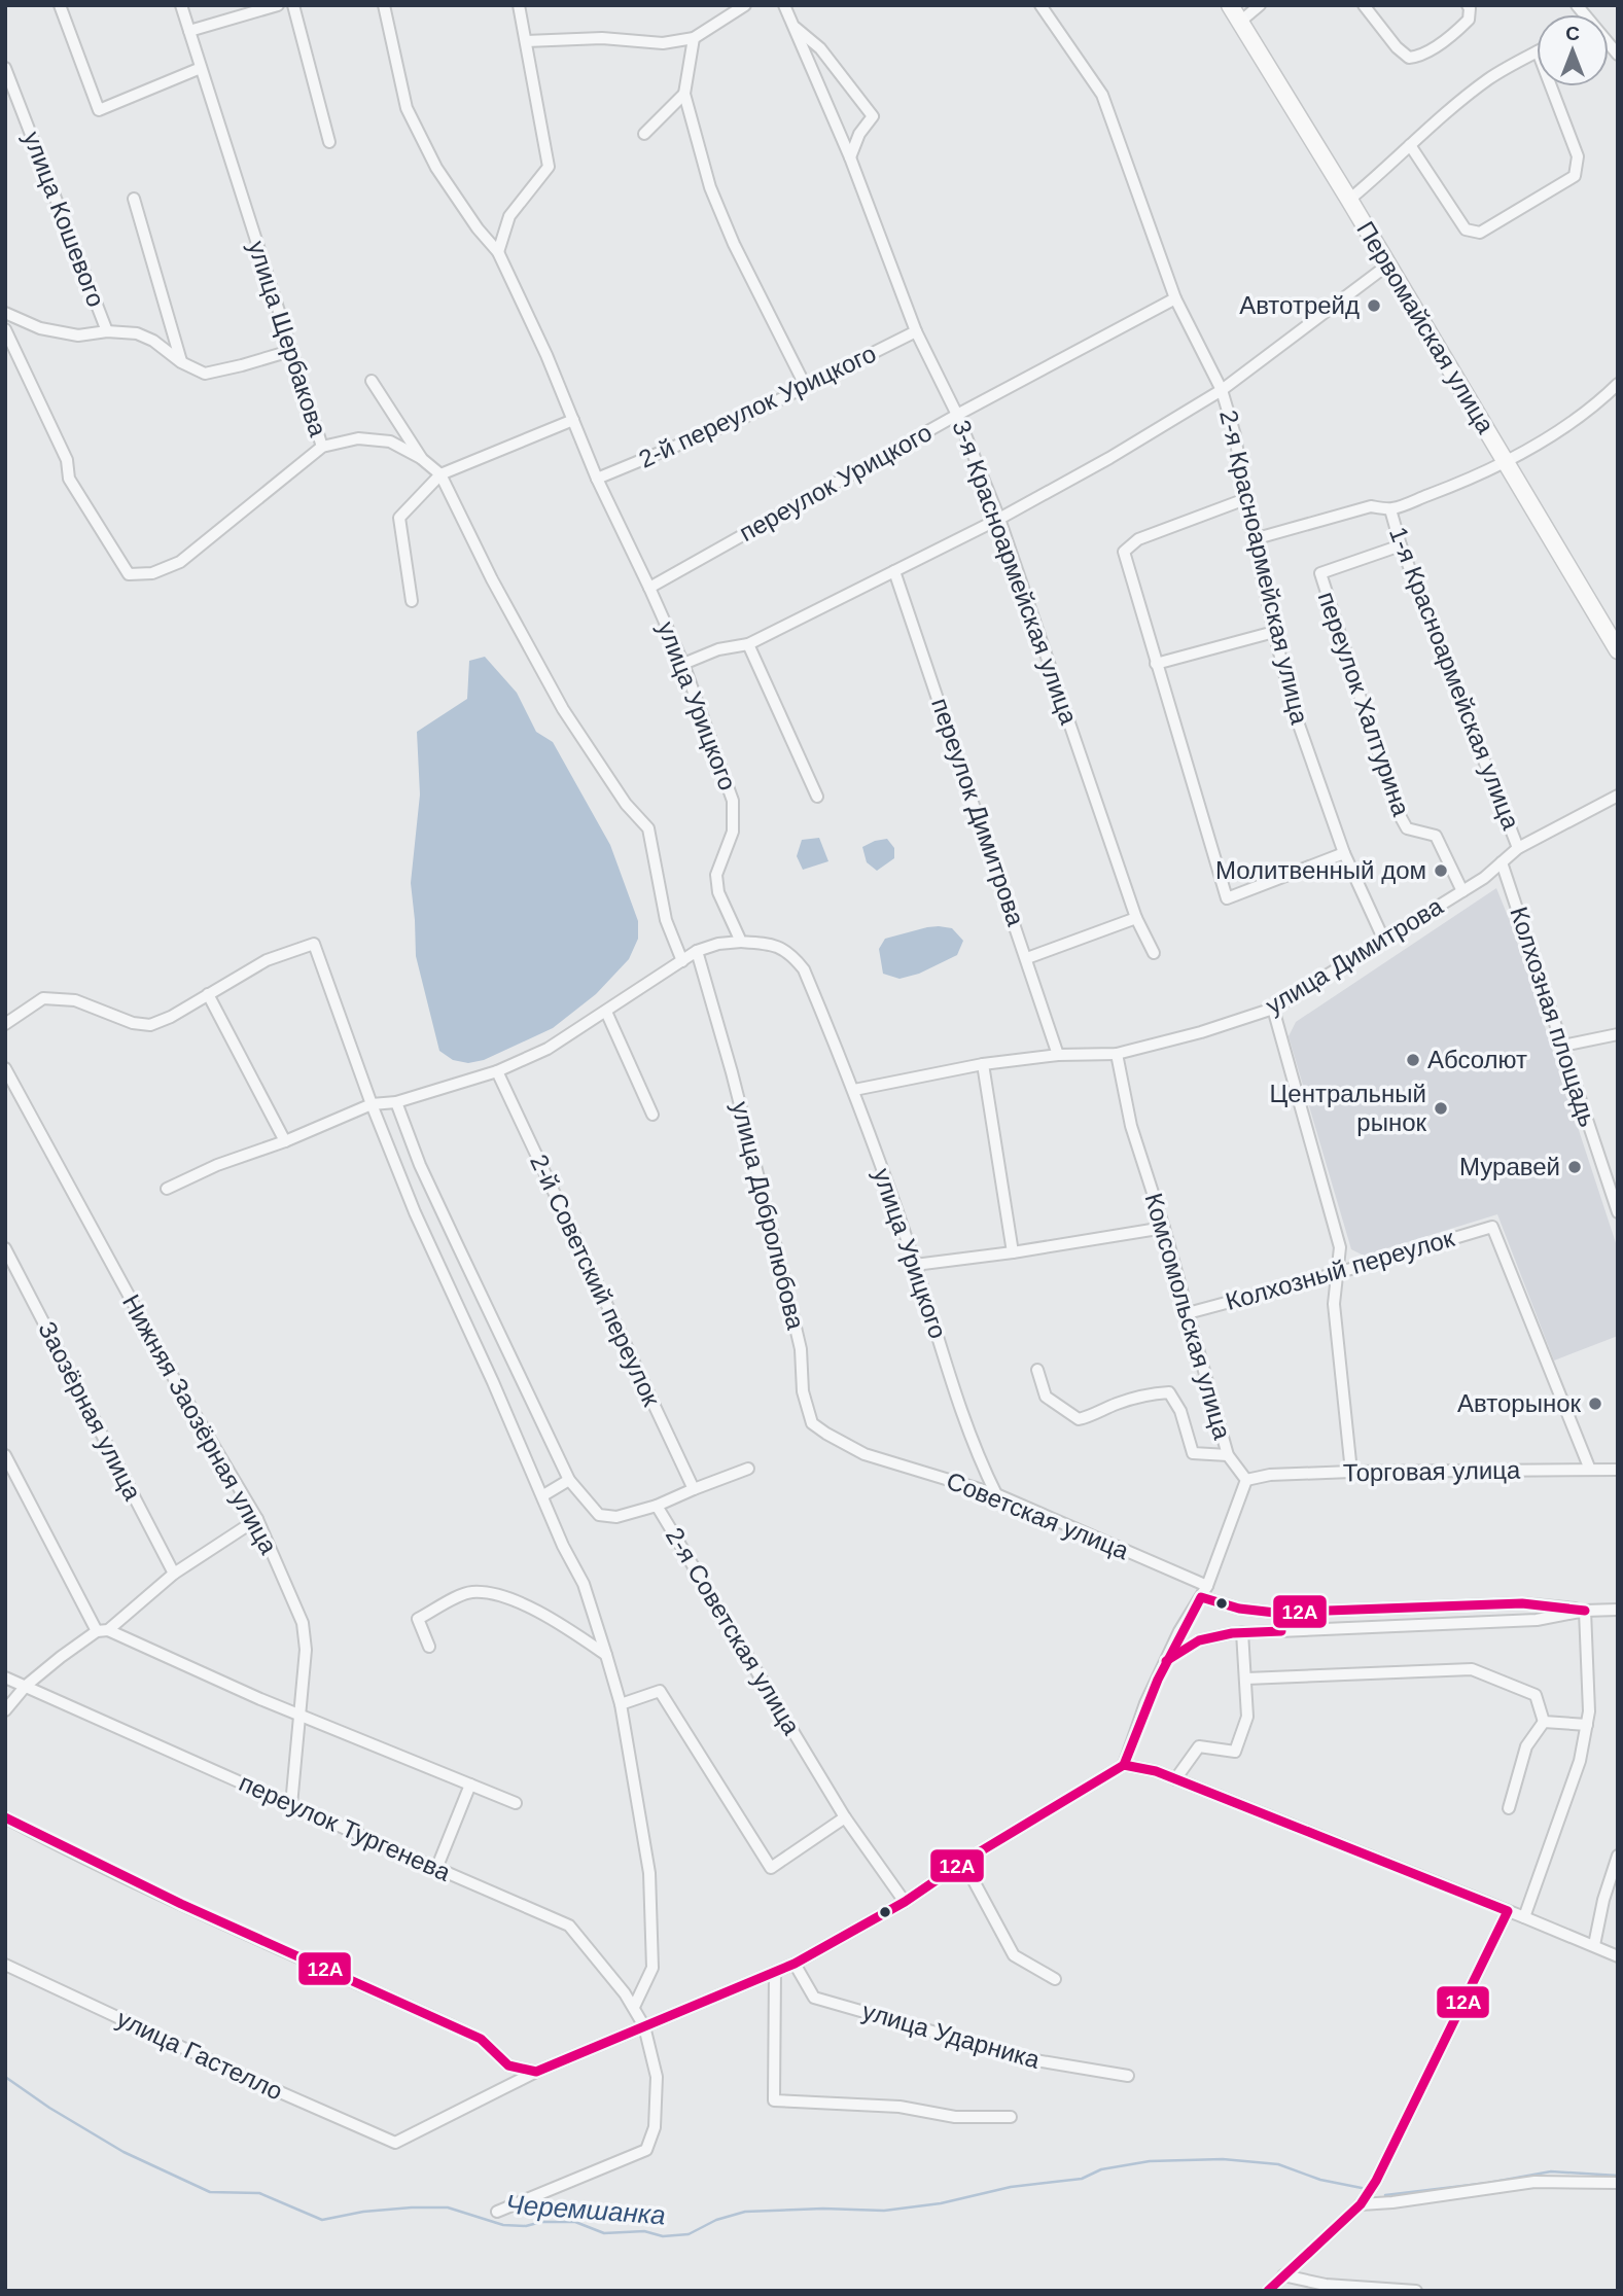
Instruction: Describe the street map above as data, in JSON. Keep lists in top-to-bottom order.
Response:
{
  "streets": {
    "main road": ["Первомайская улица"],
    "street": [
      "улица Кошевого",
      "улица Щербакова",
      "2-й переулок Урицкого",
      "переулок Урицкого",
      "2-я Красноармейская улица",
      "3-я Красноармейская улица",
      "1-я Красноармейская улица",
      "переулок Халтурина",
      "улица Урицкого",
      "переулок Димитрова",
      "улица Димитрова",
      "Колхозная площадь",
      "улица Добролюбова",
      "Колхозный переулок",
      "2-й Советский переулок",
      "Комсомольская улица",
      "Заозёрная улица",
      "Нижняя Заозёрная улица",
      "Торговая улица",
      "Советская улица",
      "2-я Советская улица",
      "переулок Тургенева",
      "улица Ударника",
      "улица Гастелло"
    ]
  },
  "crossings": [
    ["2-й переулок Урицкого", "3-я Красноармейская улица"],
    ["2-й переулок Урицкого", "улица Урицкого"],
    ["переулок Урицкого", "2-я Красноармейская улица"],
    ["переулок Урицкого", "3-я Красноармейская улица"],
    ["переулок Урицкого", "улица Урицкого"],
    ["2-я Красноармейская улица", "улица Димитрова"],
    ["1-я Красноармейская улица", "переулок Халтурина"],
    ["1-я Красноармейская улица", "улица Димитрова"],
    ["переулок Халтурина", "улица Димитрова"],
    ["улица Урицкого", "улица Димитрова"],
    ["улица Урицкого", "Советская улица"],
    ["переулок Димитрова", "улица Димитрова"],
    ["улица Димитрова", "Колхозная площадь"],
    ["улица Димитрова", "Комсомольская улица"],
    ["улица Добролюбова", "Советская улица"],
    ["Колхозный переулок", "Комсомольская улица"],
    ["Колхозный переулок", "Торговая улица"],
    ["Комсомольская улица", "Торговая улица"],
    ["Нижняя Заозёрная улица", "переулок Тургенева"]
  ],
  "water": ["Черемшанка"],
  "places": [
    "Автотрейд",
    "Молитвенный дом",
    "Абсолют",
    "Центральный рынок",
    "Муравей",
    "Авторынок"
  ],
  "lines": ["transit line 12А"],
  "north": "top"
}
